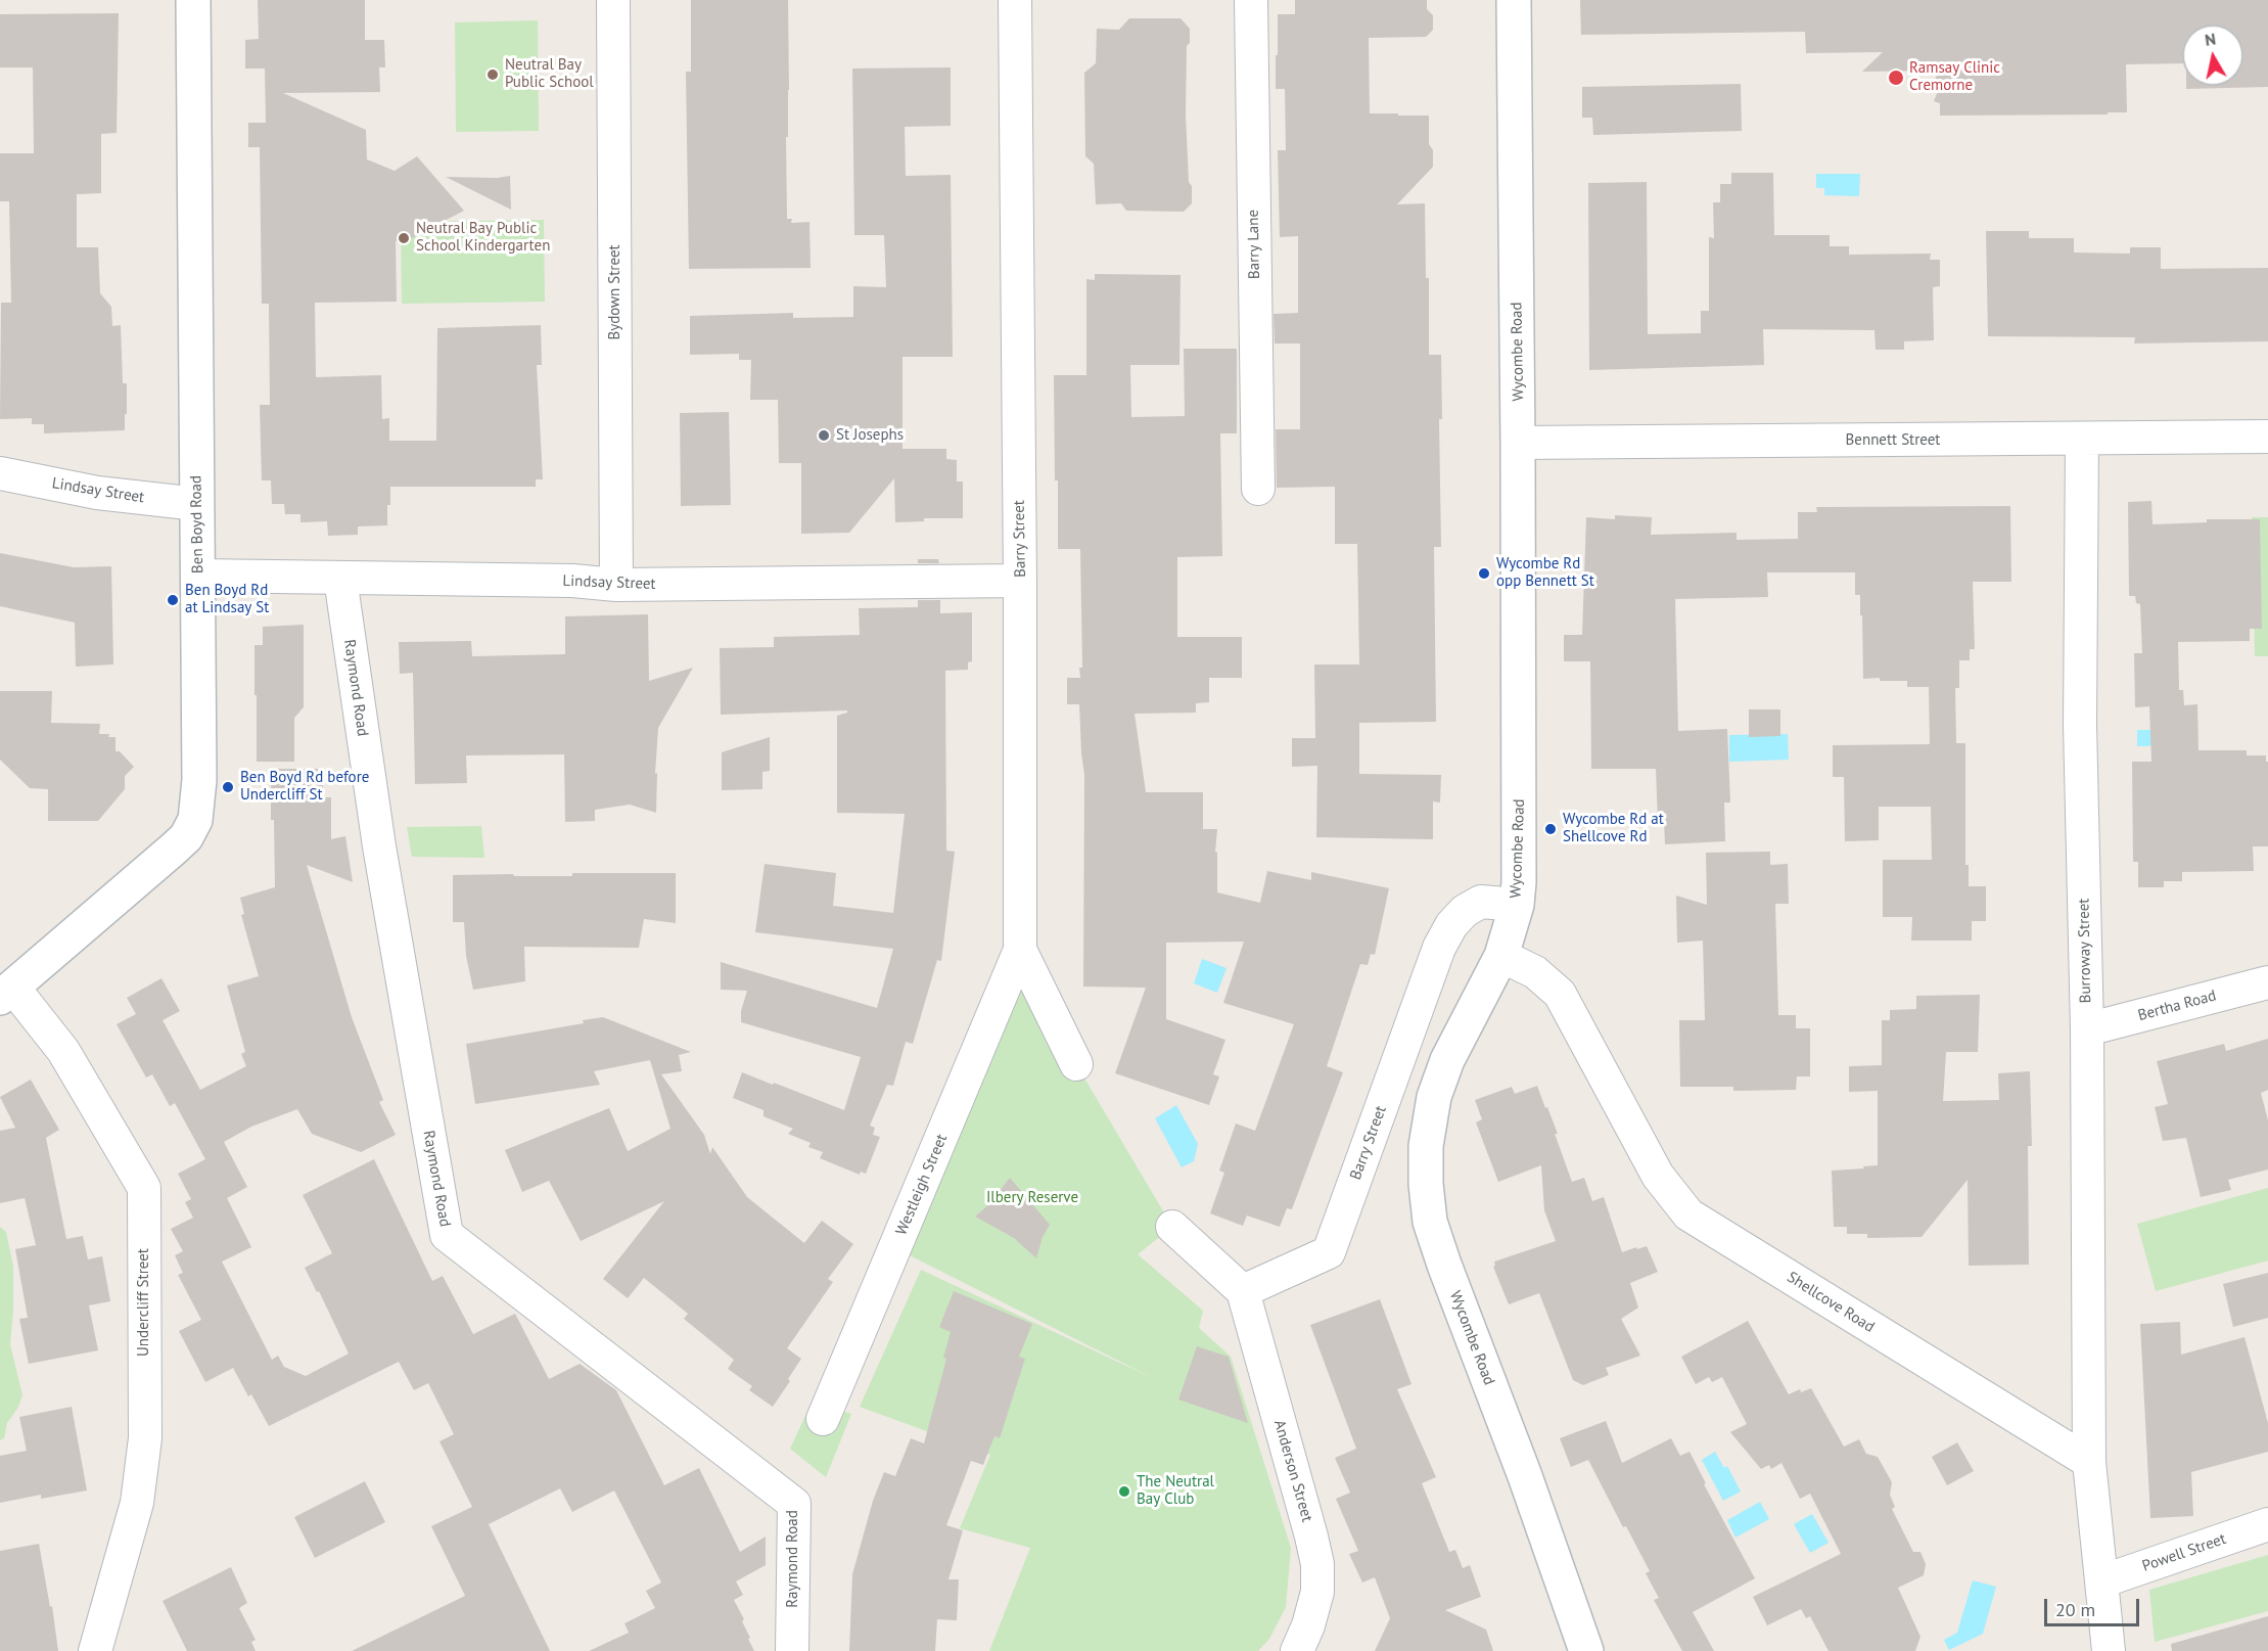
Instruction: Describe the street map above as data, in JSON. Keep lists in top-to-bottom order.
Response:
{
  "streets": {
    "street": [
      "Barry Lane",
      "Bydown Street",
      "Wycombe Road",
      "Bennett Street",
      "Lindsay Street",
      "Ben Boyd Road",
      "Barry Street",
      "Raymond Road",
      "Burroway Street",
      "Bertha Road",
      "Westleigh Street",
      "Undercliff Street",
      "Shellcove Road",
      "Anderson Street",
      "Powell Street"
    ]
  },
  "crossings": [
    ["Bydown Street", "Lindsay Street"],
    ["Wycombe Road", "Bennett Street"],
    ["Wycombe Road", "Barry Street"],
    ["Wycombe Road", "Shellcove Road"],
    ["Bennett Street", "Burroway Street"],
    ["Lindsay Street", "Ben Boyd Road"],
    ["Lindsay Street", "Barry Street"],
    ["Lindsay Street", "Raymond Road"],
    ["Ben Boyd Road", "Undercliff Street"],
    ["Barry Street", "Westleigh Street"],
    ["Barry Street", "Anderson Street"],
    ["Burroway Street", "Bertha Road"],
    ["Burroway Street", "Shellcove Road"]
  ],
  "parks": ["Ilbery Reserve"],
  "places": [
    "Neutral Bay Public School",
    "Ramsay Clinic Cremorne",
    "Neutral Bay Public School Kindergarten",
    "St Josephs",
    "Wycombe Rd opp Bennett St",
    "Ben Boyd Rd at Lindsay St",
    "Ben Boyd Rd before Undercliff St",
    "Wycombe Rd at Shellcove Rd",
    "The Neutral Bay Club"
  ],
  "scale_bar": "20 m",
  "north": "top"
}
